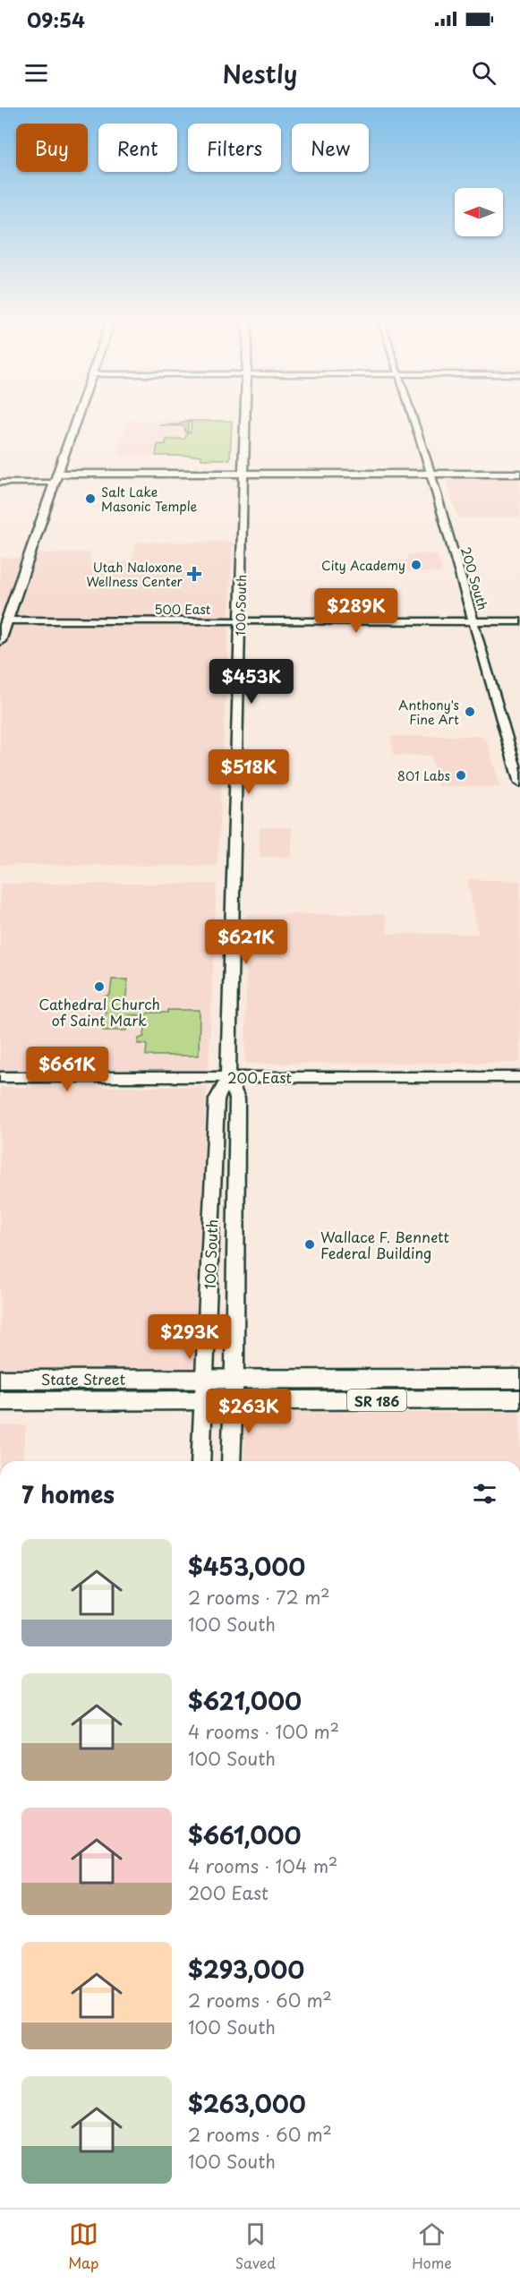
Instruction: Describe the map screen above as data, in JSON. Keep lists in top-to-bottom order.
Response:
{
  "streets": {
    "main road": ["100 South", "State Street", "SR 186"],
    "street": ["200 South", "500 East", "200 East"]
  },
  "crossings": [
    ["200 South", "500 East"],
    ["100 South", "500 East"],
    ["100 South", "200 East"],
    ["100 South", "State Street"]
  ],
  "places": {
    "other": [
      "Salt Lake Masonic Temple",
      "City Academy",
      "Anthony's Fine Art",
      "801 Labs",
      "Cathedral Church of Saint Mark",
      "Wallace F. Bennett Federal Building"
    ],
    "health": ["Utah Naloxone Wellness Center"]
  },
  "north": "left",
  "page": {
    "status": "09:54",
    "header": "Nestly",
    "chip": [
      "Buy",
      "Rent",
      "Filters",
      "New"
    ],
    "price": [
      "$289K",
      "$453K",
      "$518K",
      "$621K",
      "$661K",
      "$293K",
      "$263K"
    ],
    "heading": "7 homes",
    "list": [
      {
        "name": "$453,000",
        "note": "2 rooms · 72 m² · 100 South"
      },
      {
        "name": "$621,000",
        "note": "4 rooms · 100 m² · 100 South"
      },
      {
        "name": "$661,000",
        "note": "4 rooms · 104 m² · 200 East"
      },
      {
        "name": "$293,000",
        "note": "2 rooms · 60 m² · 100 South"
      },
      {
        "name": "$263,000",
        "note": "2 rooms · 60 m² · 100 South"
      }
    ],
    "tabs": ["Map", "Saved", "Home"]
  }
}
